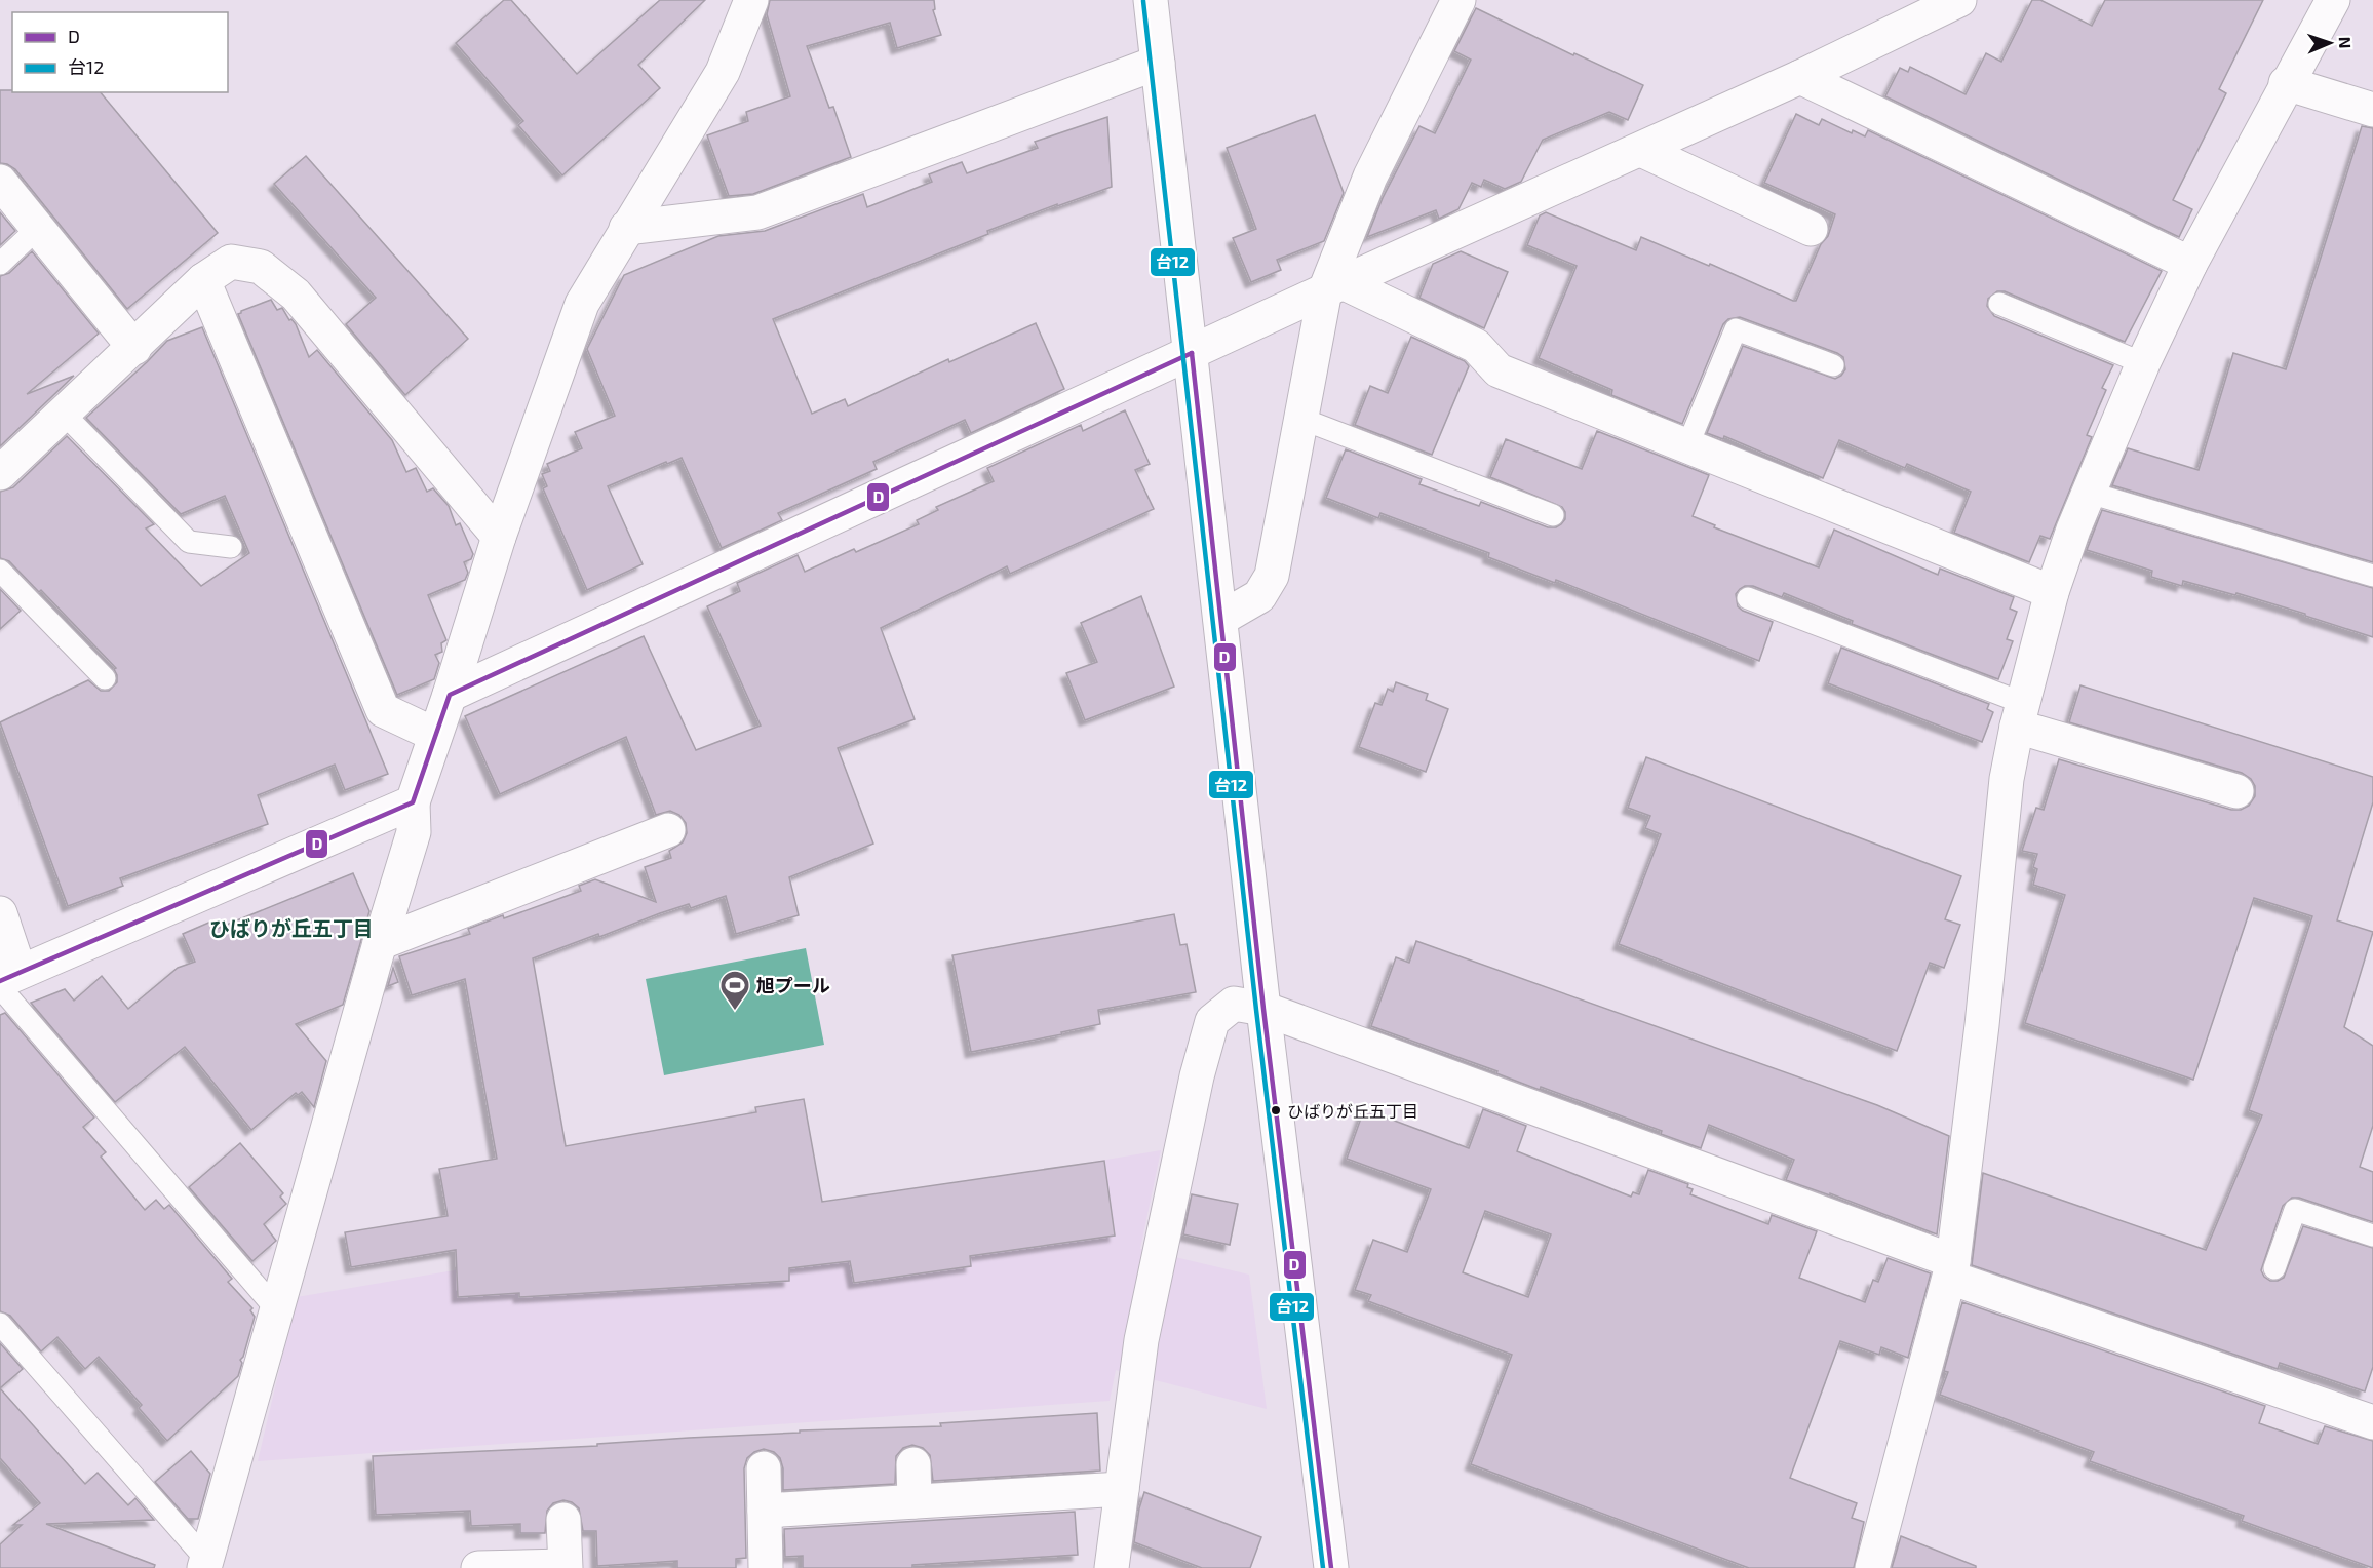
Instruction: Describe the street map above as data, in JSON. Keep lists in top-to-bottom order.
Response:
{
  "districts": ["ひばりが丘五丁目"],
  "places": {
    "sports": ["旭プール"],
    "other": ["ひばりが丘五丁目"]
  },
  "lines": ["transit line 台12", "transit line D"],
  "legend": ["D", "台12"],
  "north": "right"
}
